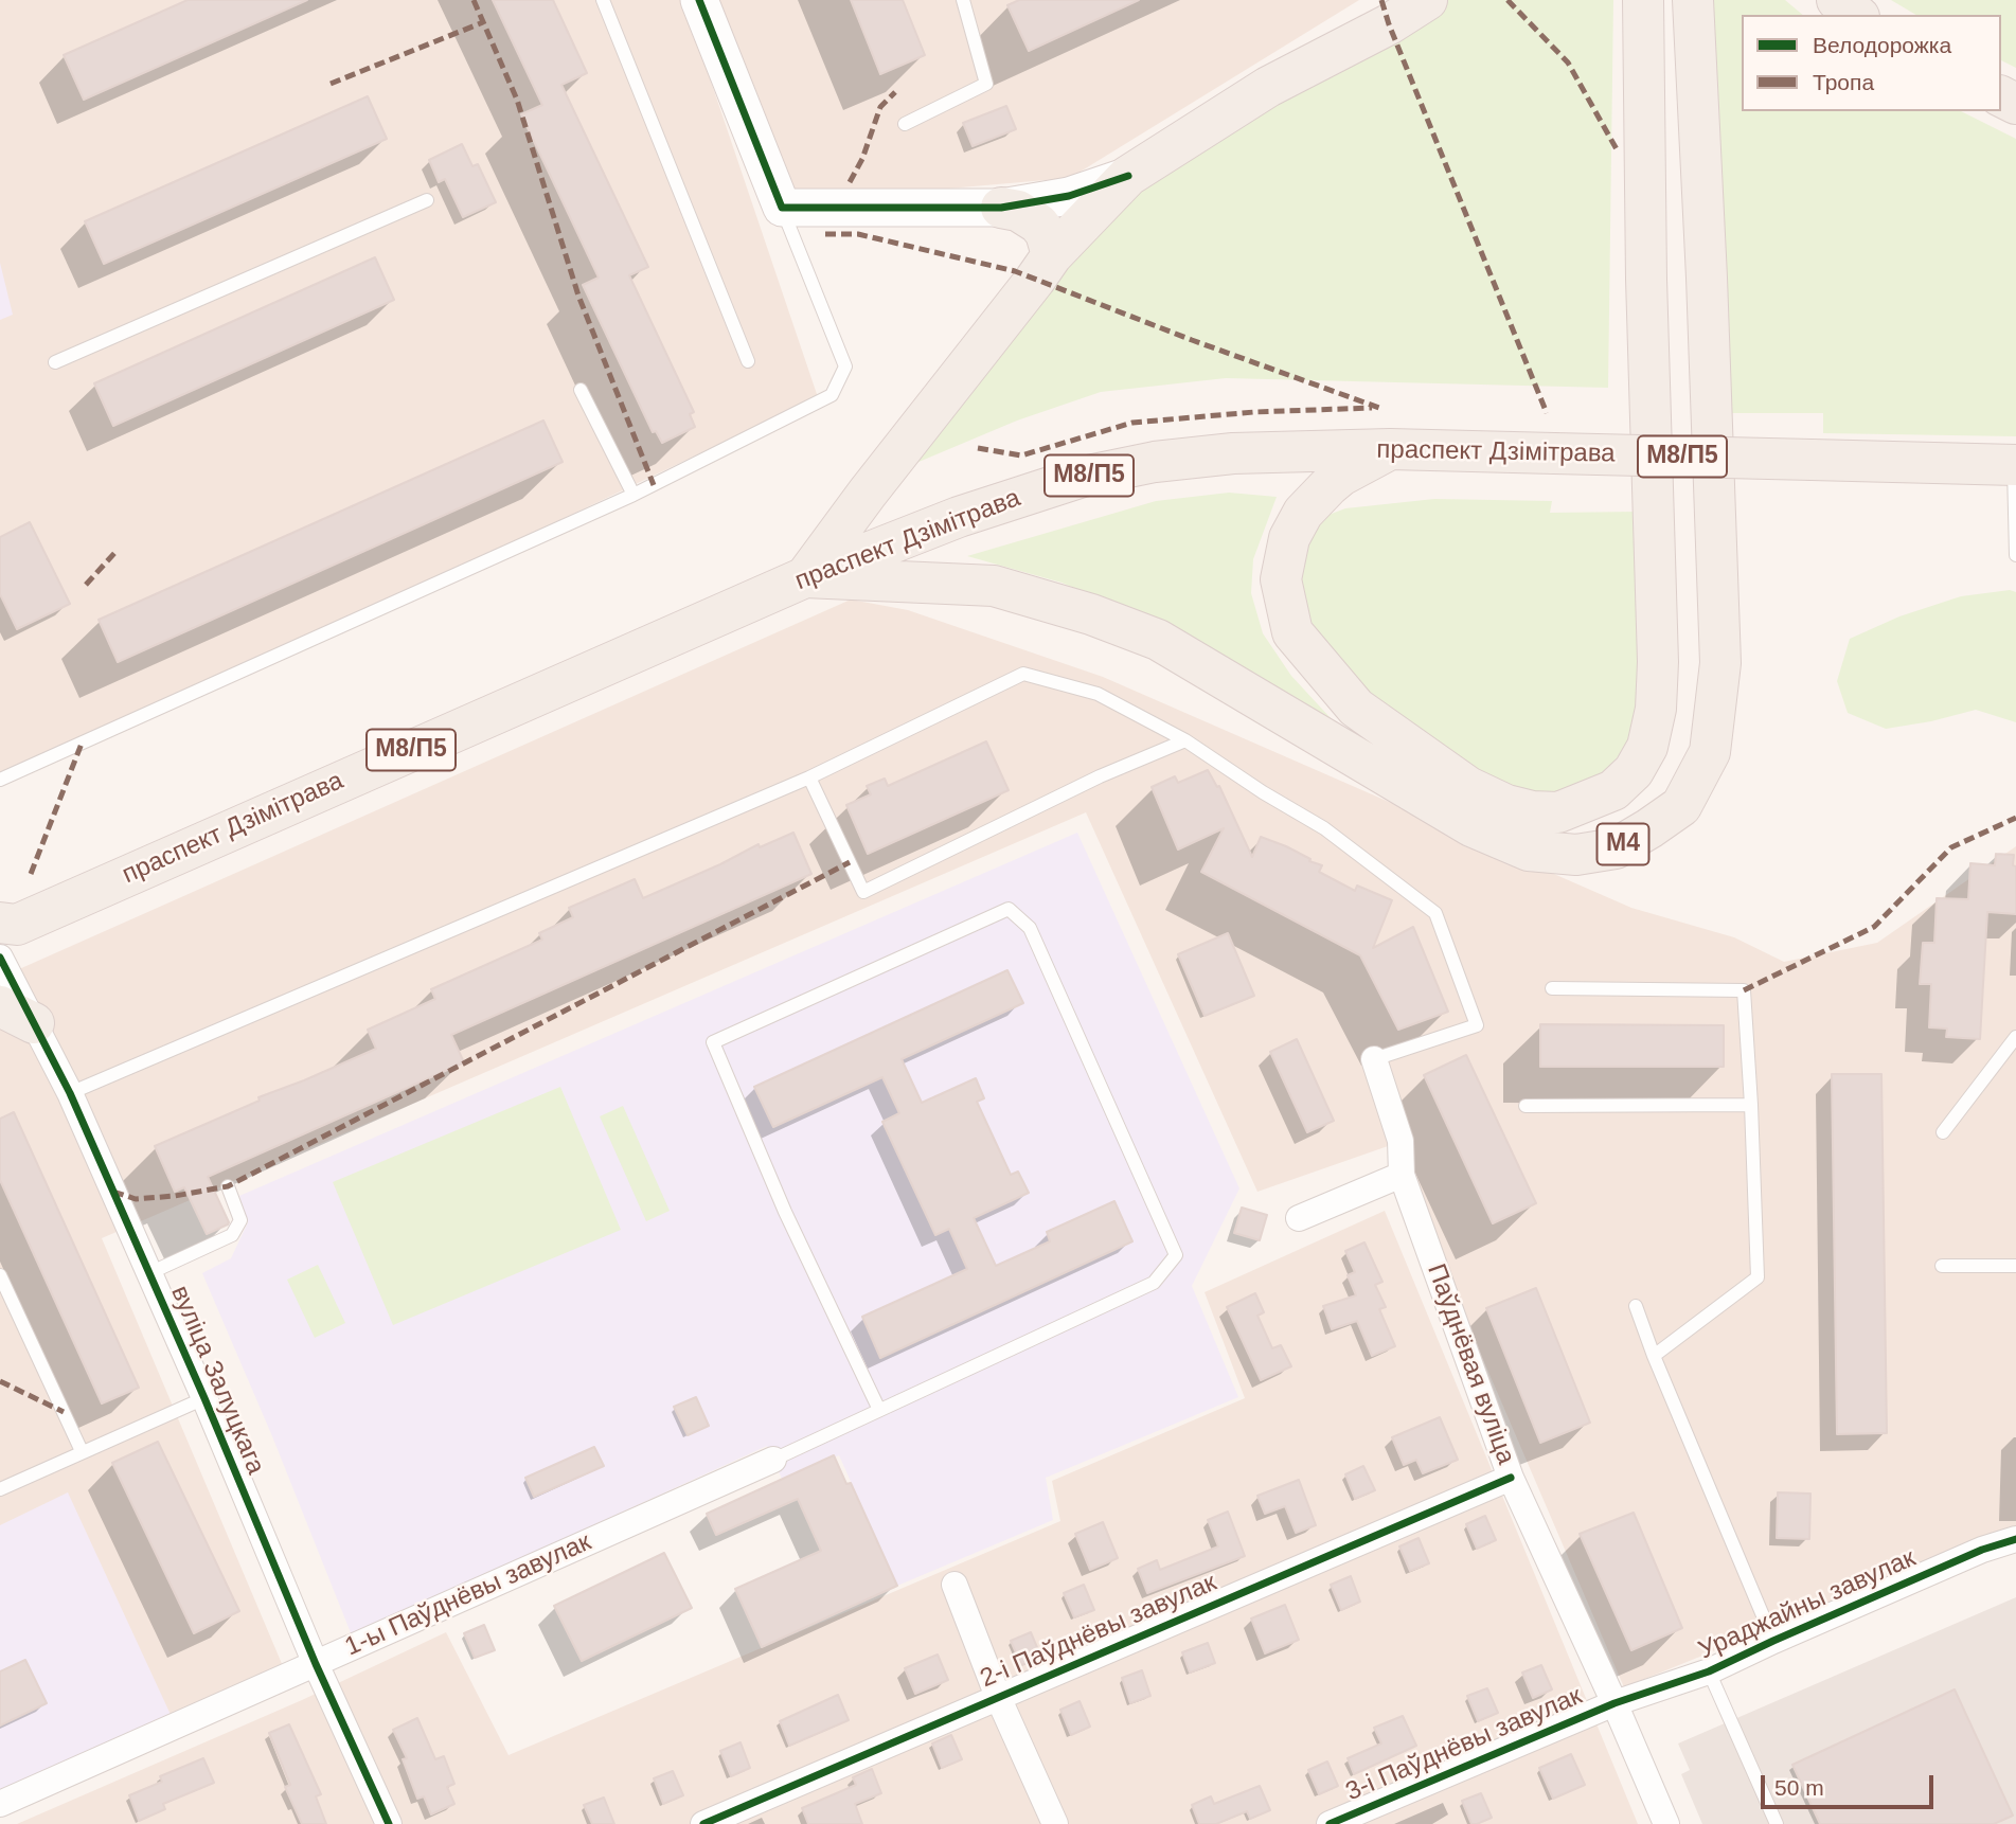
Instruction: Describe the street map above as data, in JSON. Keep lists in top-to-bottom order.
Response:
{
  "streets": {
    "main road": ["праспект Дзімітрава", "М8/П5", "М4"],
    "street": [
      "Паўднёвая вуліца",
      "вуліца Залуцкага",
      "1-ы Паўднёвы завулак",
      "Ураджайны завулак",
      "2-і Паўднёвы завулак",
      "3-і Паўднёвы завулак"
    ]
  },
  "crossings": [
    ["праспект Дзімітрава", "М4"],
    ["праспект Дзімітрава", "вуліца Залуцкага"],
    ["Паўднёвая вуліца", "Ураджайны завулак"],
    ["Паўднёвая вуліца", "2-і Паўднёвы завулак"],
    ["Паўднёвая вуліца", "3-і Паўднёвы завулак"],
    ["вуліца Залуцкага", "1-ы Паўднёвы завулак"],
    ["Ураджайны завулак", "3-і Паўднёвы завулак"]
  ],
  "legend": ["Велодорожка", "Тропа"],
  "scale_bar": "50 m"
}
